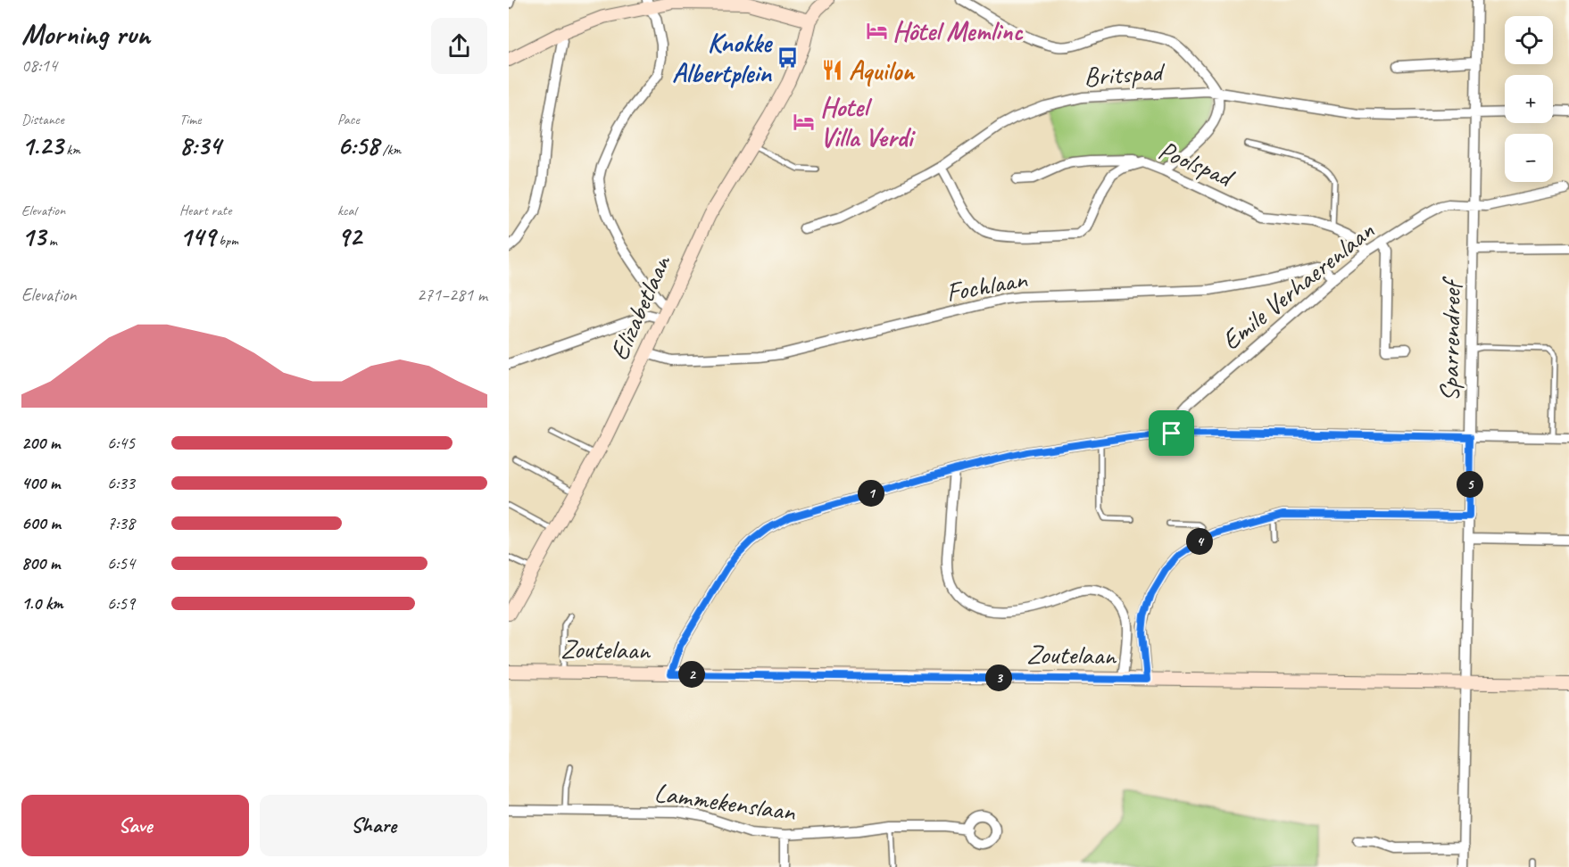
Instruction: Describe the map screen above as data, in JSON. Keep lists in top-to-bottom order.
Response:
{
  "streets": {
    "street": [
      "Britspad",
      "Poolspad",
      "Fochlaan",
      "Emile Verhaerenlaan",
      "Elizabetlaan",
      "Sparrendreef",
      "Zoutelaan",
      "Lammekenslaan"
    ]
  },
  "crossings": [
    ["Britspad", "Poolspad"],
    ["Britspad", "Sparrendreef"],
    ["Poolspad", "Emile Verhaerenlaan"],
    ["Fochlaan", "Emile Verhaerenlaan"],
    ["Fochlaan", "Elizabetlaan"],
    ["Emile Verhaerenlaan", "Sparrendreef"],
    ["Sparrendreef", "Zoutelaan"]
  ],
  "places": {
    "hotel": ["Hôtel Memlinc", "Hotel Villa Verdi"],
    "bus stop": ["Knokke Albertplein"],
    "restaurant": ["Aquilon"]
  },
  "page": {
    "heading": ["Morning run", "08:14"],
    "map_buttons": ["+", "−"],
    "stats": [
      ["Distance", "1.23 km"],
      ["Time", "8:34"],
      ["Pace", "6:58 /km"],
      ["Elevation", "13 m"],
      ["Heart rate", "149 bpm"],
      ["kcal", "92"]
    ],
    "chart": ["Elevation", "271–281 m"],
    "list": [
      {
        "name": "200 m",
        "note": "6:45"
      },
      {
        "name": "400 m",
        "note": "6:33"
      },
      {
        "name": "600 m",
        "note": "7:38"
      },
      {
        "name": "800 m",
        "note": "6:54"
      },
      {
        "name": "1.0 km",
        "note": "6:59"
      }
    ],
    "pins": [
      "5",
      "1",
      "4",
      "2",
      "3"
    ],
    "buttons": ["Save", "Share"]
  }
}
